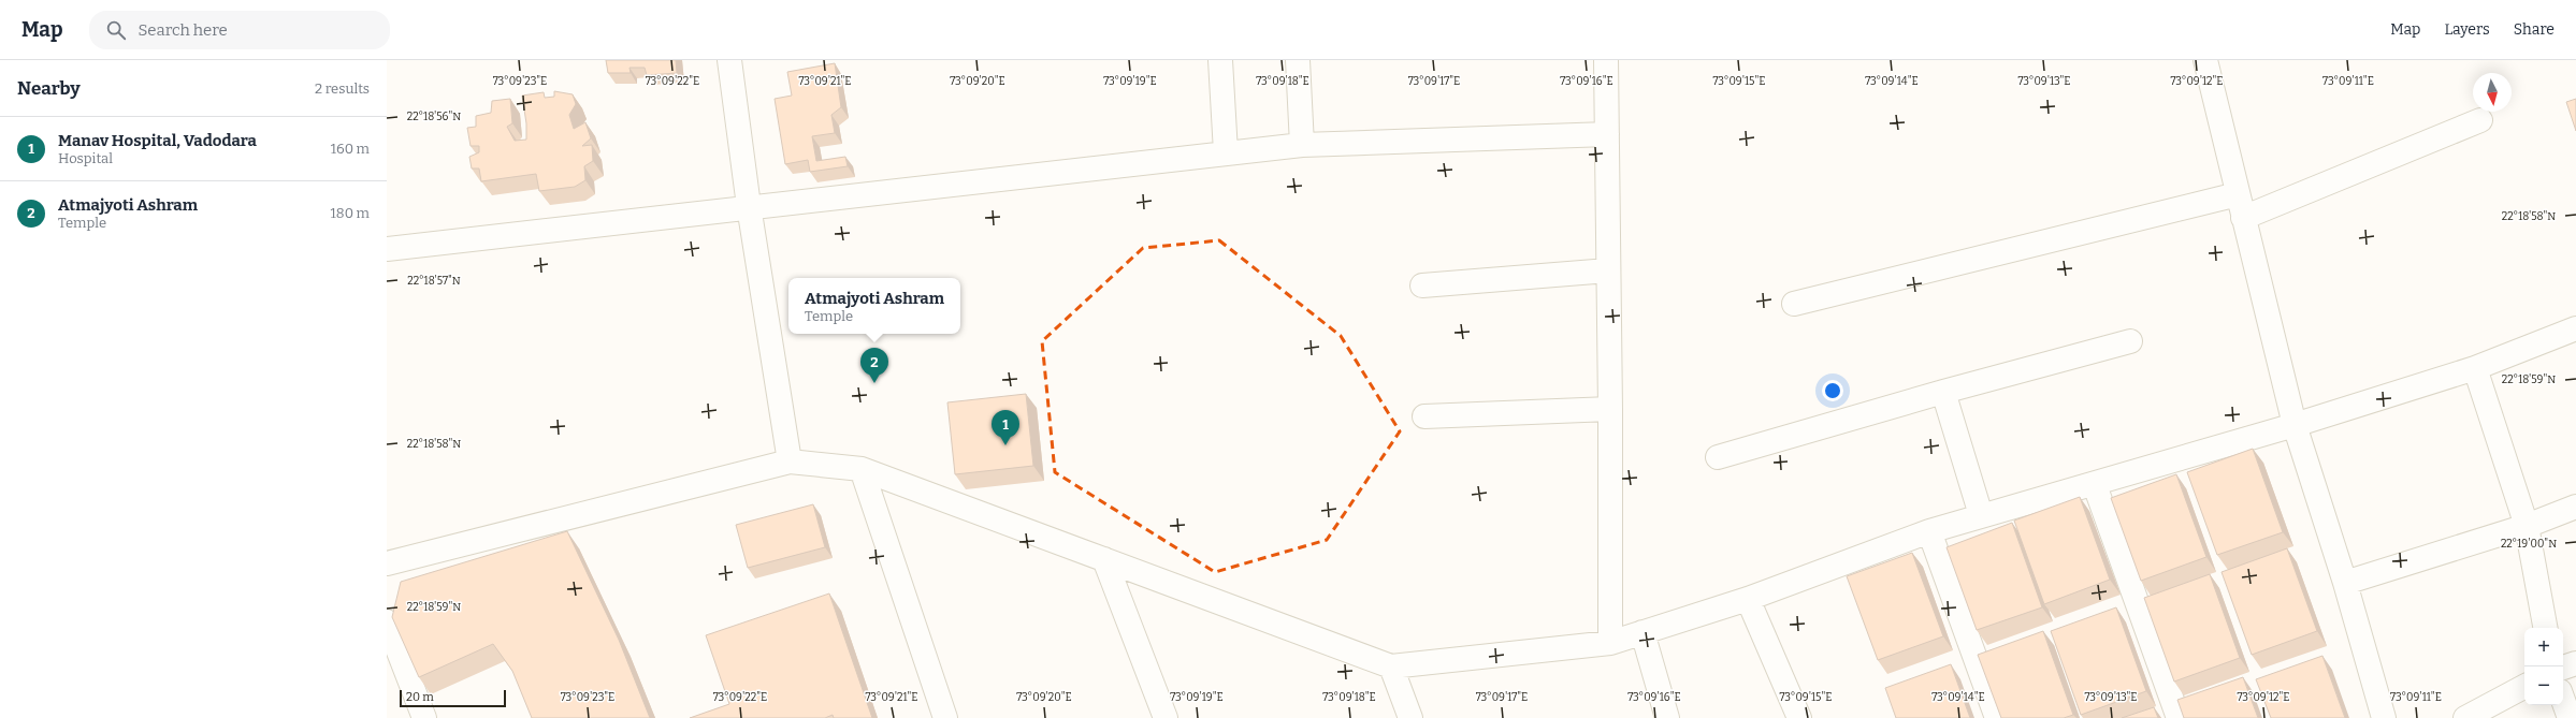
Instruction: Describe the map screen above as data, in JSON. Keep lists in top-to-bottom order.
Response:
{
  "scale_bar": "20 m",
  "north": "bottom",
  "page": {
    "header": "Map",
    "search": "Search here",
    "nav": ["Map", "Layers", "Share"],
    "heading": ["Nearby", "2 results"],
    "list": [
      {
        "mark": "1",
        "name": "Manav Hospital, Vadodara",
        "note": "Hospital",
        "value": "160 m"
      },
      {
        "mark": "2",
        "name": "Atmajyoti Ashram",
        "note": "Temple",
        "value": "180 m"
      }
    ],
    "popup": ["Atmajyoti Ashram", "Temple"],
    "pins": ["2", "1"],
    "map_buttons": ["+", "−"],
    "scale": "20 m"
  },
  "coordinates": [
    "73°09'23\"E",
    "73°09'22\"E",
    "73°09'21\"E",
    "73°09'20\"E",
    "73°09'19\"E",
    "73°09'18\"E",
    "73°09'17\"E",
    "73°09'16\"E",
    "73°09'15\"E",
    "73°09'14\"E",
    "73°09'13\"E",
    "73°09'12\"E",
    "73°09'11\"E",
    "22°18'56\"N",
    "22°18'58\"N",
    "22°18'57\"N",
    "22°18'59\"N",
    "22°19'00\"N"
  ]
}
